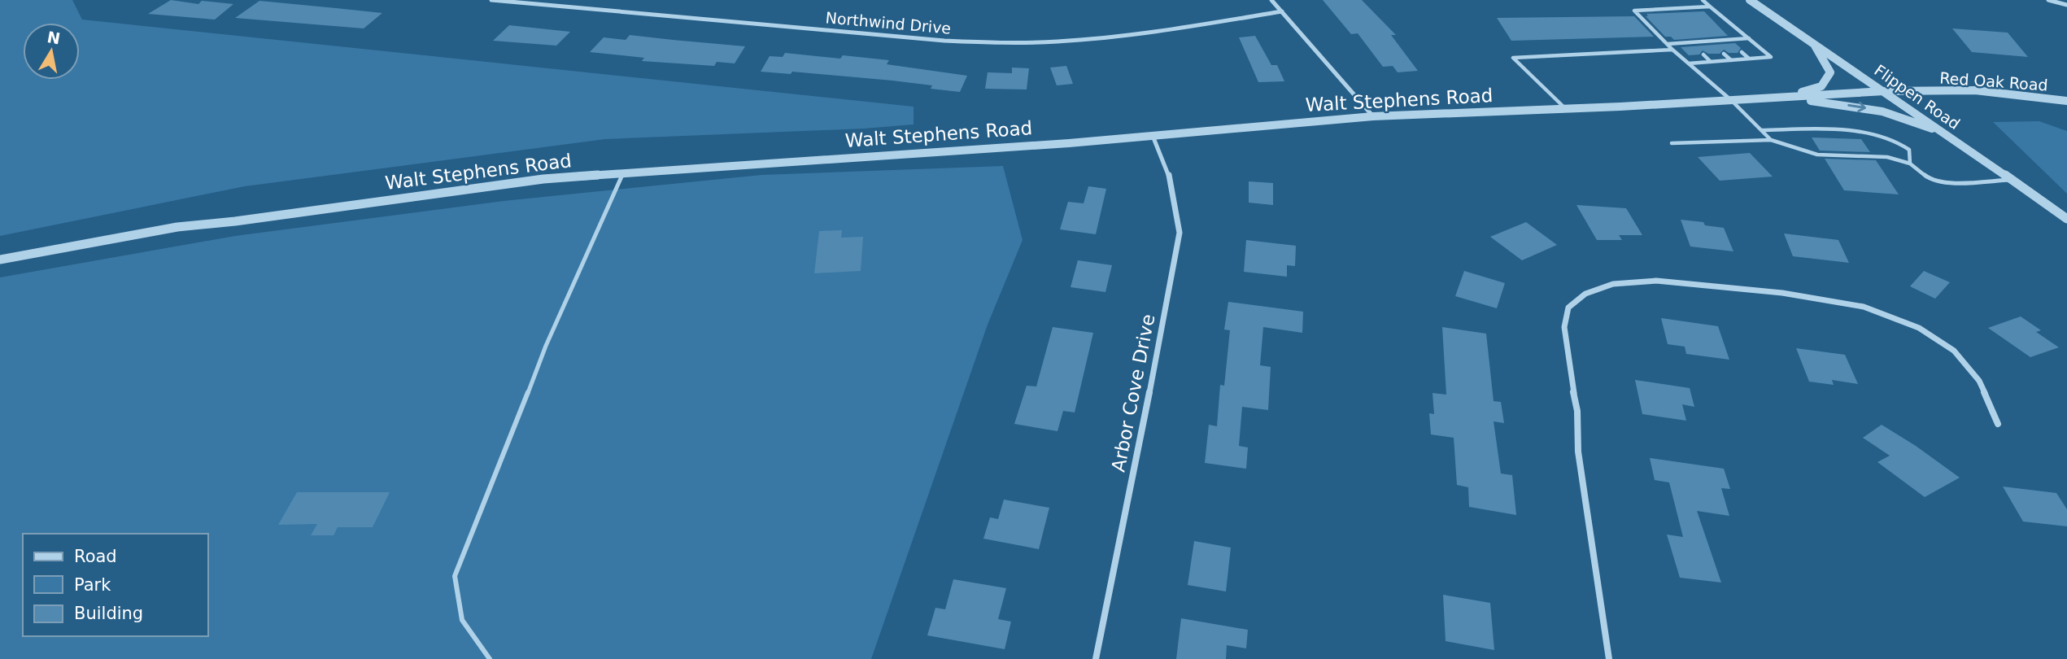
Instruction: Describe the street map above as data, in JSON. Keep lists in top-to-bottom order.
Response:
{
  "streets": {
    "street": [
      "Northwind Drive",
      "Red Oak Road",
      "Flippen Road",
      "Walt Stephens Road",
      "Arbor Cove Drive"
    ]
  },
  "crossings": [
    ["Red Oak Road", "Flippen Road"],
    ["Red Oak Road", "Walt Stephens Road"],
    ["Flippen Road", "Walt Stephens Road"],
    ["Walt Stephens Road", "Arbor Cove Drive"]
  ],
  "legend": ["Road", "Park", "Building"],
  "north": "top"
}
